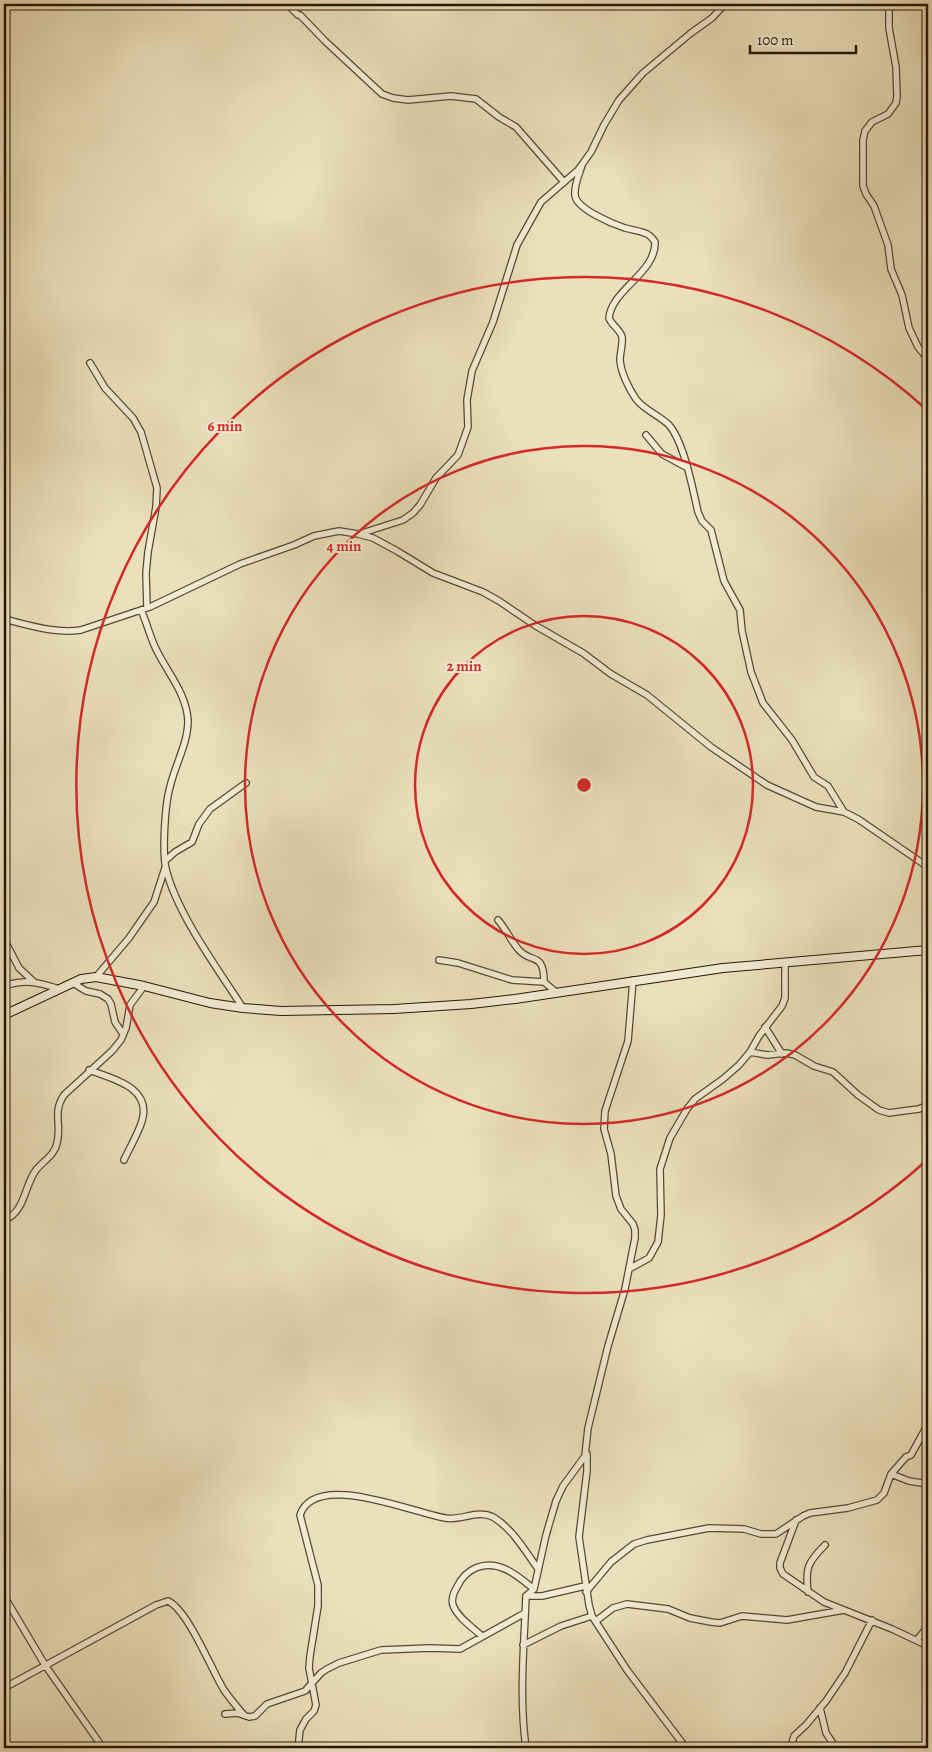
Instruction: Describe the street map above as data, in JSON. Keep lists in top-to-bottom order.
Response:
{
  "scale_bar": "100 m",
  "rings": ["6 min", "4 min", "2 min"]
}
